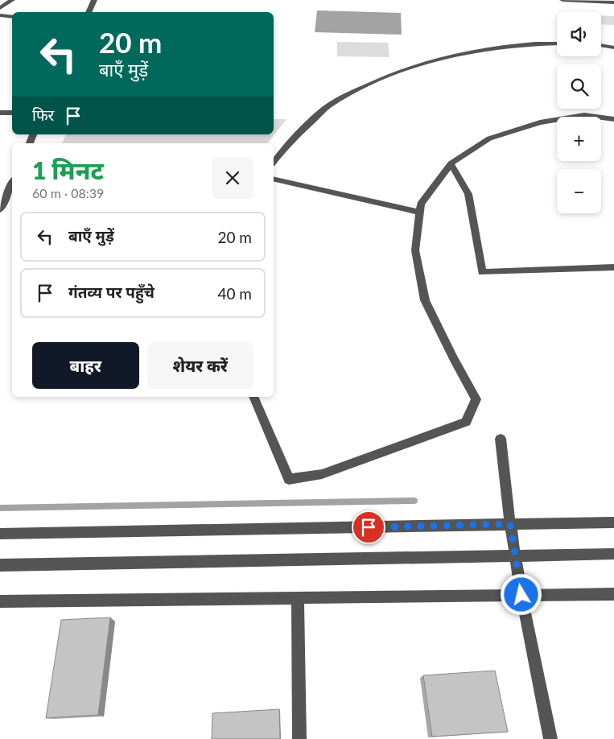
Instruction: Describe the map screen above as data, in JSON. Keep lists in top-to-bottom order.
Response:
{
  "page": {
    "map_buttons": ["+", "−"],
    "turn": ["20 m", "बाएँ मुड़ें"],
    "then": "फिर",
    "heading": ["1 मिनट", "60 m · 08:39"],
    "list": [
      {
        "name": "बाएँ मुड़ें",
        "value": "20 m"
      },
      {
        "name": "गंतव्य पर पहुँचे",
        "value": "40 m"
      }
    ],
    "buttons": ["बाहर", "शेयर करें"]
  }
}
